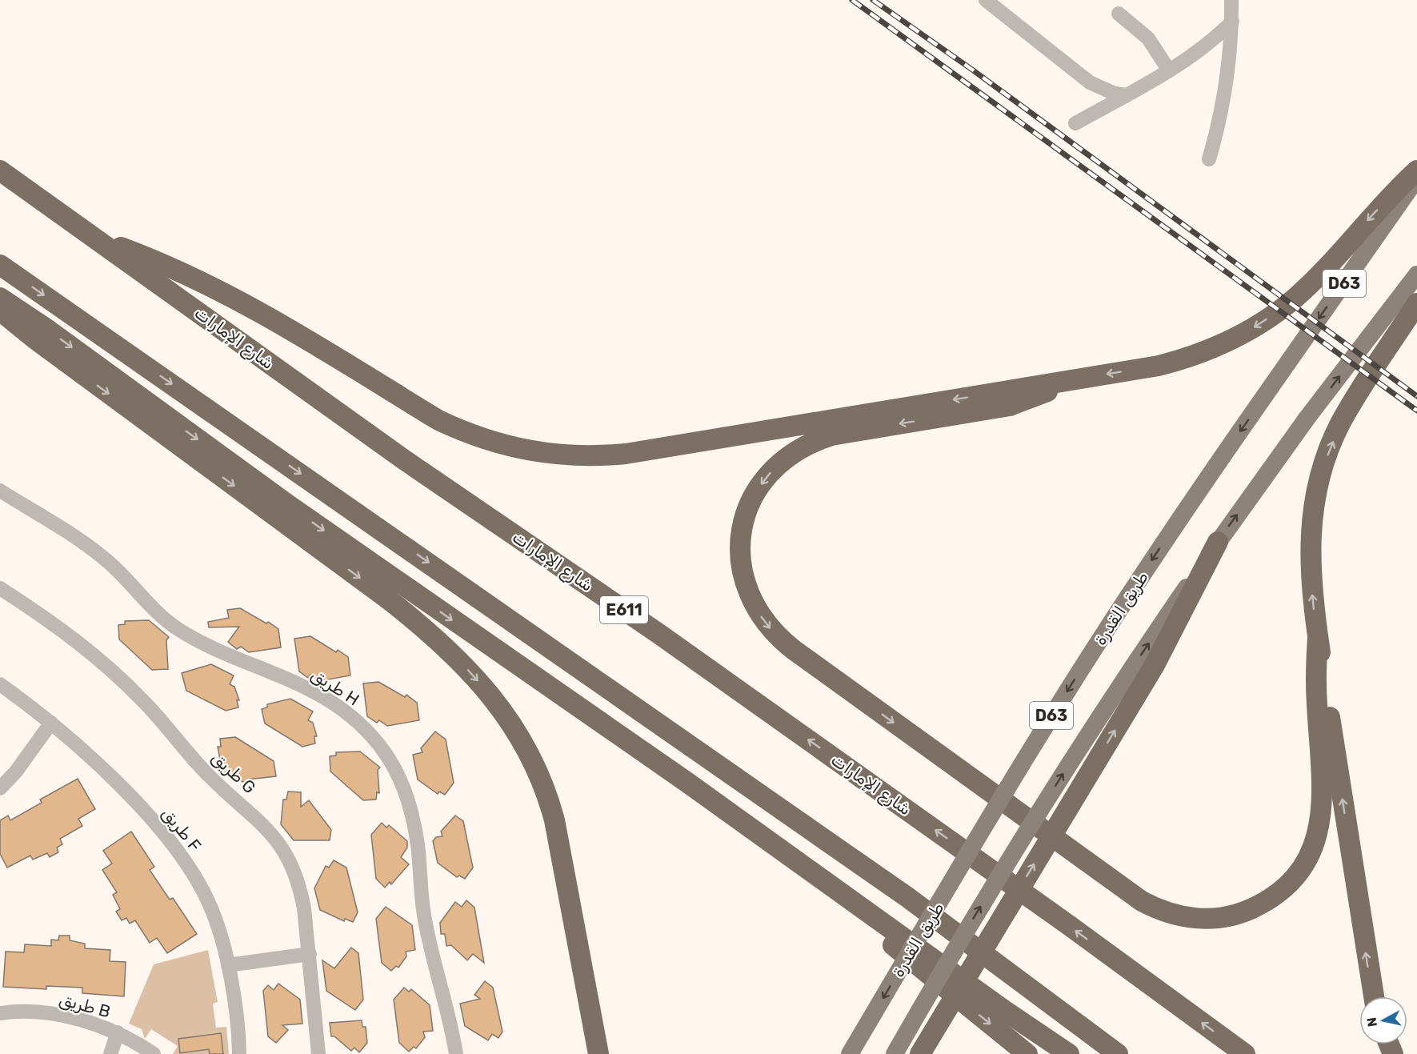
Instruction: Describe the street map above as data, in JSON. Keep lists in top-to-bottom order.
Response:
{
  "streets": {
    "highway": ["شارع الإمارات", "E611"],
    "main road": ["D63", "طريق القدرة"],
    "street": [
      "طريق H",
      "طريق G",
      "طريق F",
      "طريق B"
    ]
  },
  "north": "left"
}
